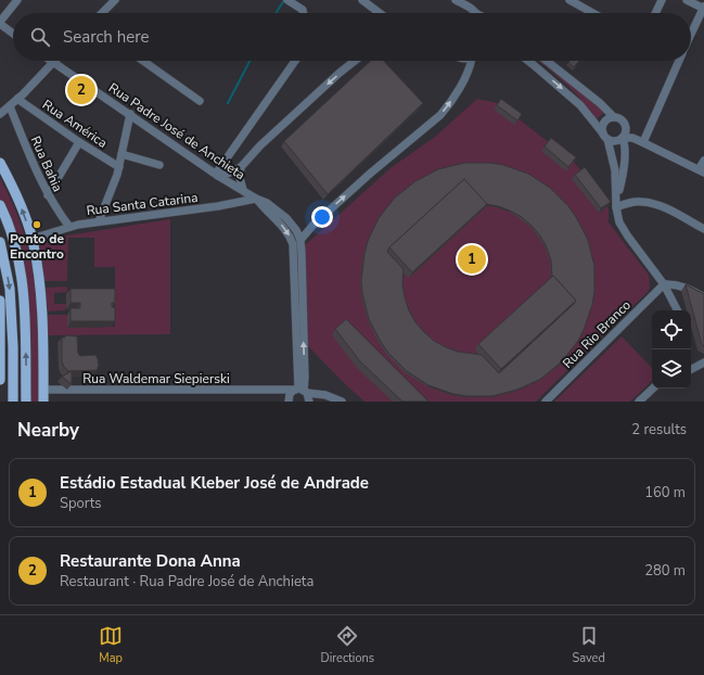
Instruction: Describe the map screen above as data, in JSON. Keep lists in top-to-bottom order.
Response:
{
  "streets": {
    "street": [
      "Rua América",
      "Rua Padre José de Anchieta",
      "Rua Bahia",
      "Rua Santa Catarina",
      "Rua Rio Branco",
      "Rua Waldemar Siepierski"
    ]
  },
  "crossings": [
    ["Rua Padre José de Anchieta", "Rua Santa Catarina"],
    ["Rua Bahia", "Rua Santa Catarina"]
  ],
  "places": ["Ponto de Encontro"],
  "page": {
    "search": "Search here",
    "pins": ["2", "1"],
    "heading": ["Nearby", "2 results"],
    "list": [
      {
        "mark": "1",
        "name": "Estádio Estadual Kleber José de Andrade",
        "note": "Sports",
        "value": "160 m"
      },
      {
        "mark": "2",
        "name": "Restaurante Dona Anna",
        "note": "Restaurant · Rua Padre José de Anchieta",
        "value": "280 m"
      }
    ],
    "nav": ["Map", "Directions", "Saved"]
  }
}
